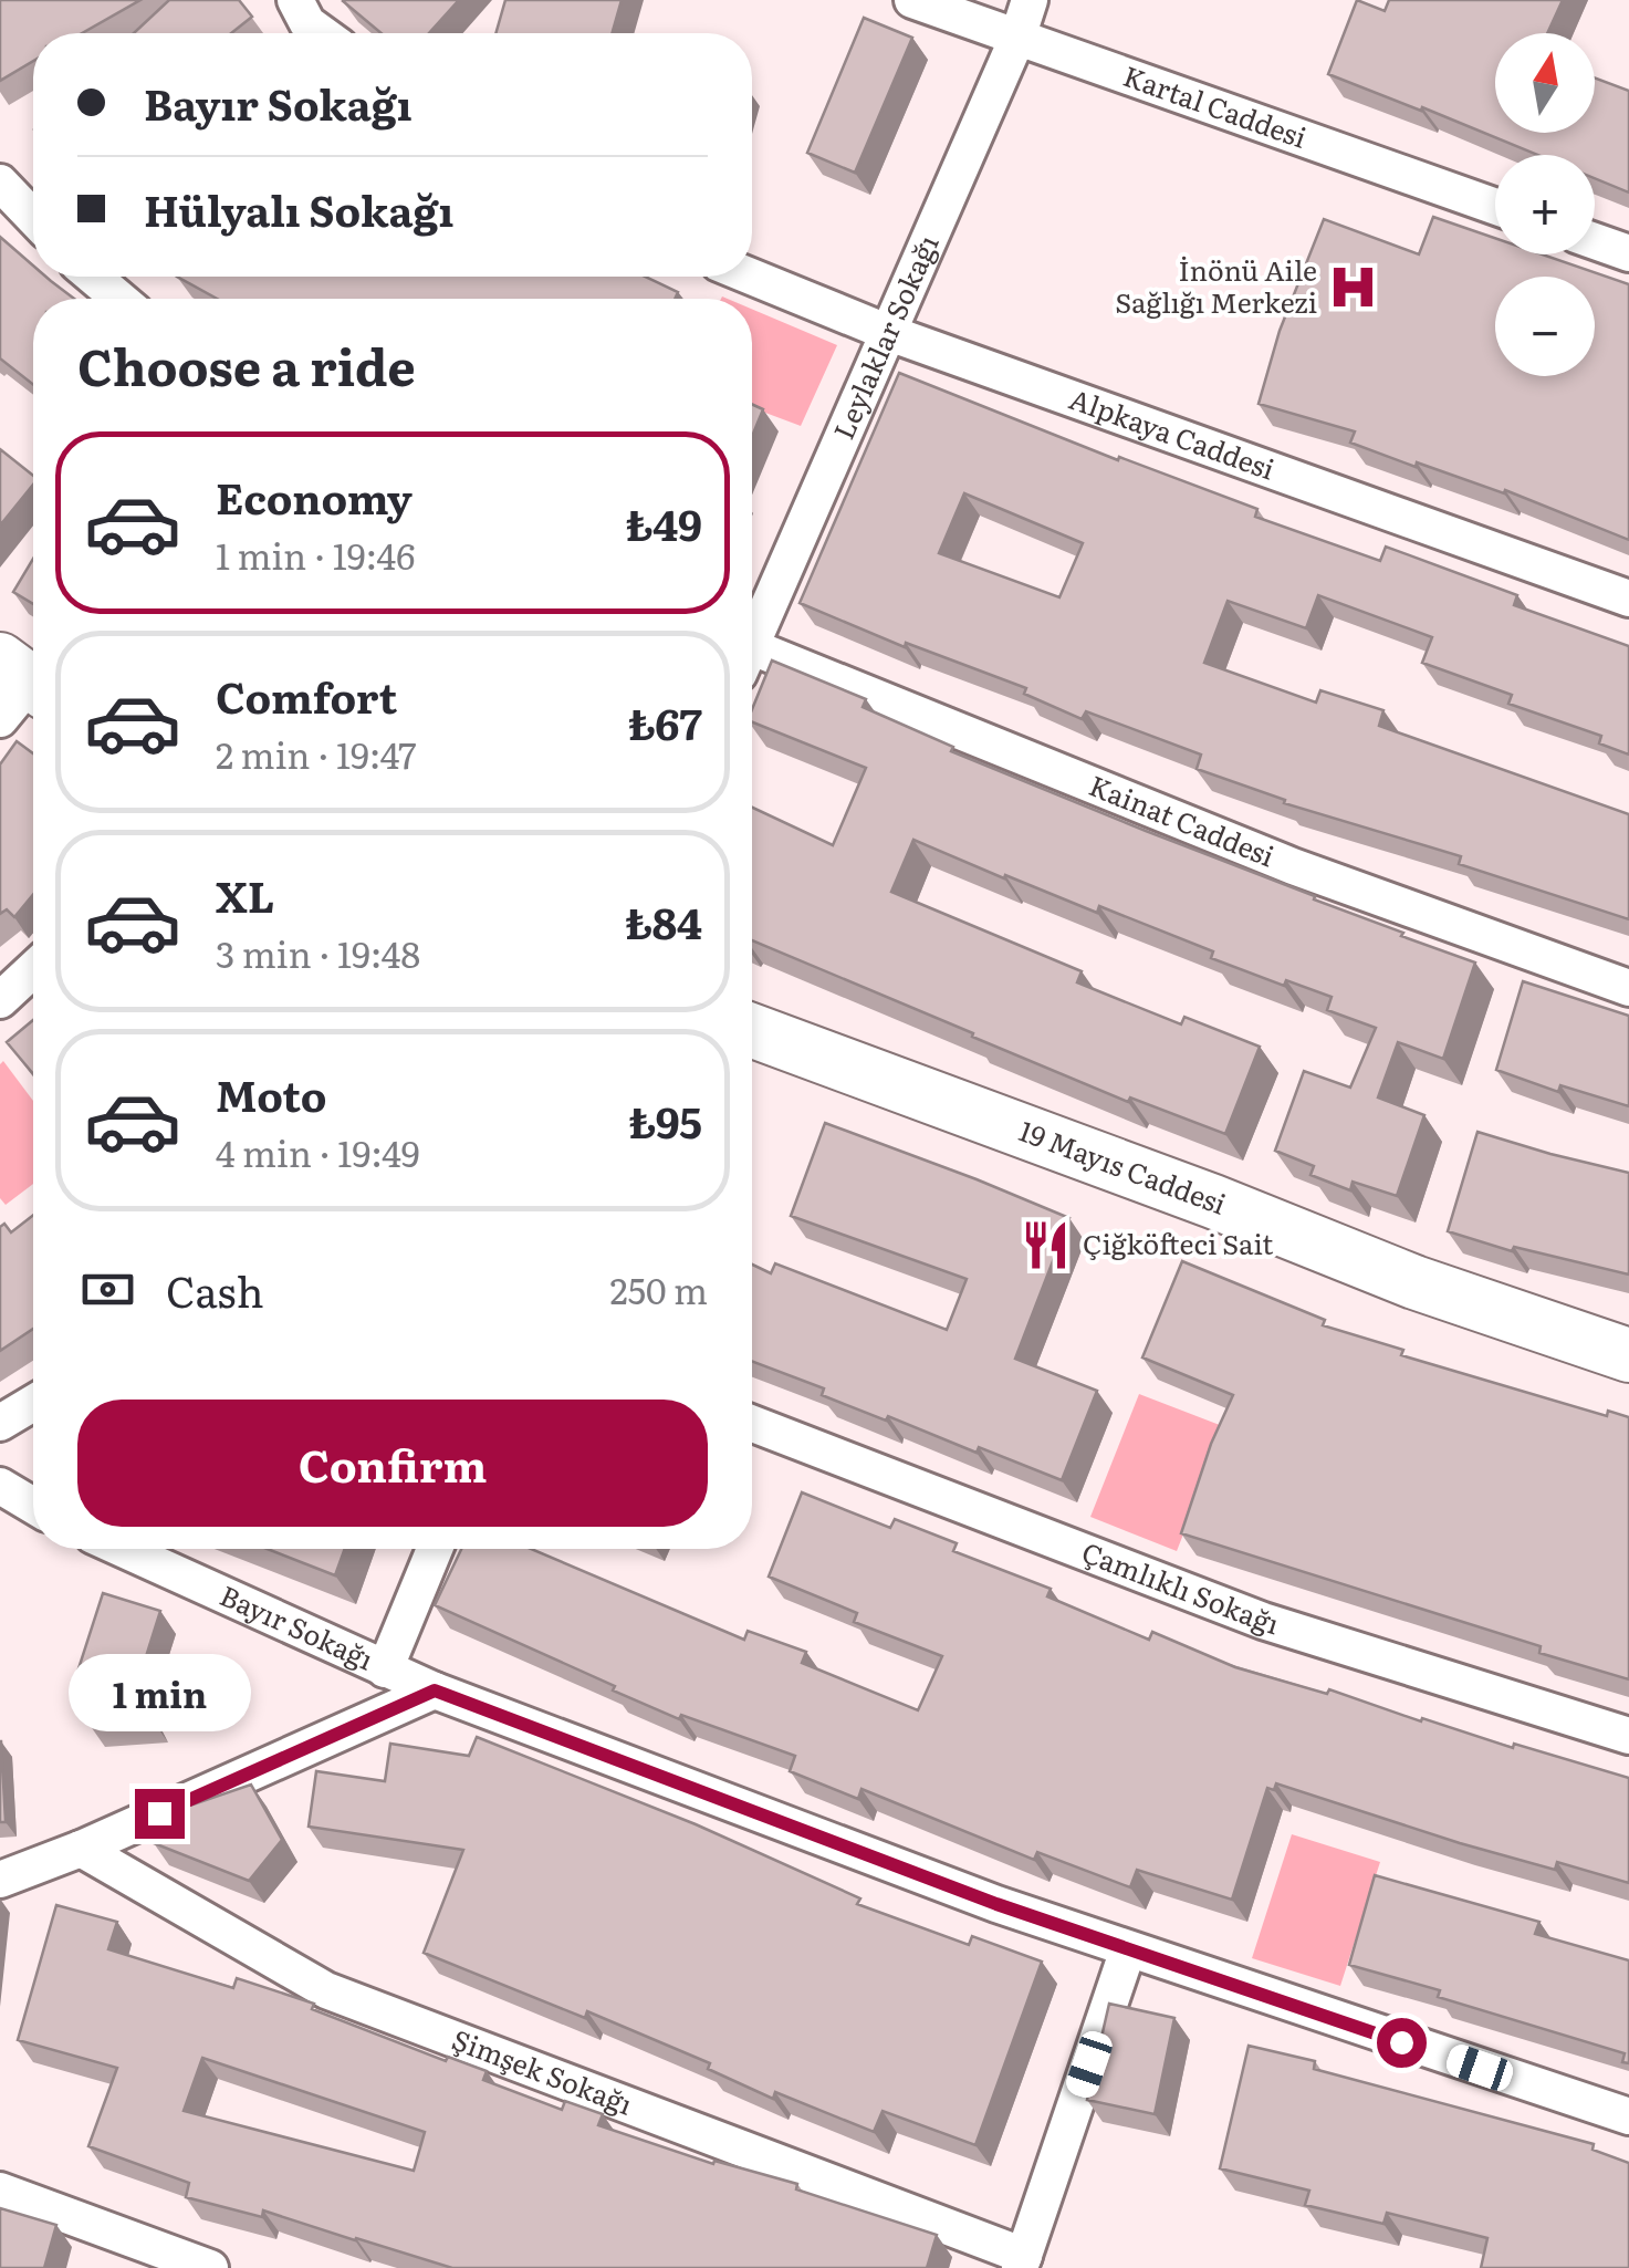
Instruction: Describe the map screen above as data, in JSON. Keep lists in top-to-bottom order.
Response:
{
  "streets": {
    "street": [
      "Kartal Caddesi",
      "Leylaklar Sokağı",
      "Alpkaya Caddesi",
      "Kainat Caddesi",
      "19 Mayıs Caddesi",
      "Çamlıklı Sokağı",
      "Bayır Sokağı",
      "Şimşek Sokağı"
    ]
  },
  "crossings": [
    ["Kartal Caddesi", "Leylaklar Sokağı"],
    ["Leylaklar Sokağı", "Alpkaya Caddesi"]
  ],
  "places": {
    "hospital": ["İnönü Aile Sağlığı Merkezi"],
    "restaurant": ["Çiğköfteci Sait"]
  },
  "north": "top",
  "page": {
    "map_buttons": ["+", "−"],
    "banner": ["Bayır Sokağı", "Hülyalı Sokağı"],
    "heading": "Choose a ride",
    "list": [
      {
        "name": "Economy",
        "note": "1 min · 19:46",
        "value": "₺49"
      },
      {
        "name": "Comfort",
        "note": "2 min · 19:47",
        "value": "₺67"
      },
      {
        "name": "XL",
        "note": "3 min · 19:48",
        "value": "₺84"
      },
      {
        "name": "Moto",
        "note": "4 min · 19:49",
        "value": "₺95"
      }
    ],
    "pay": ["Cash", "250 m"],
    "buttons": "Confirm",
    "bubble": "1 min"
  }
}
